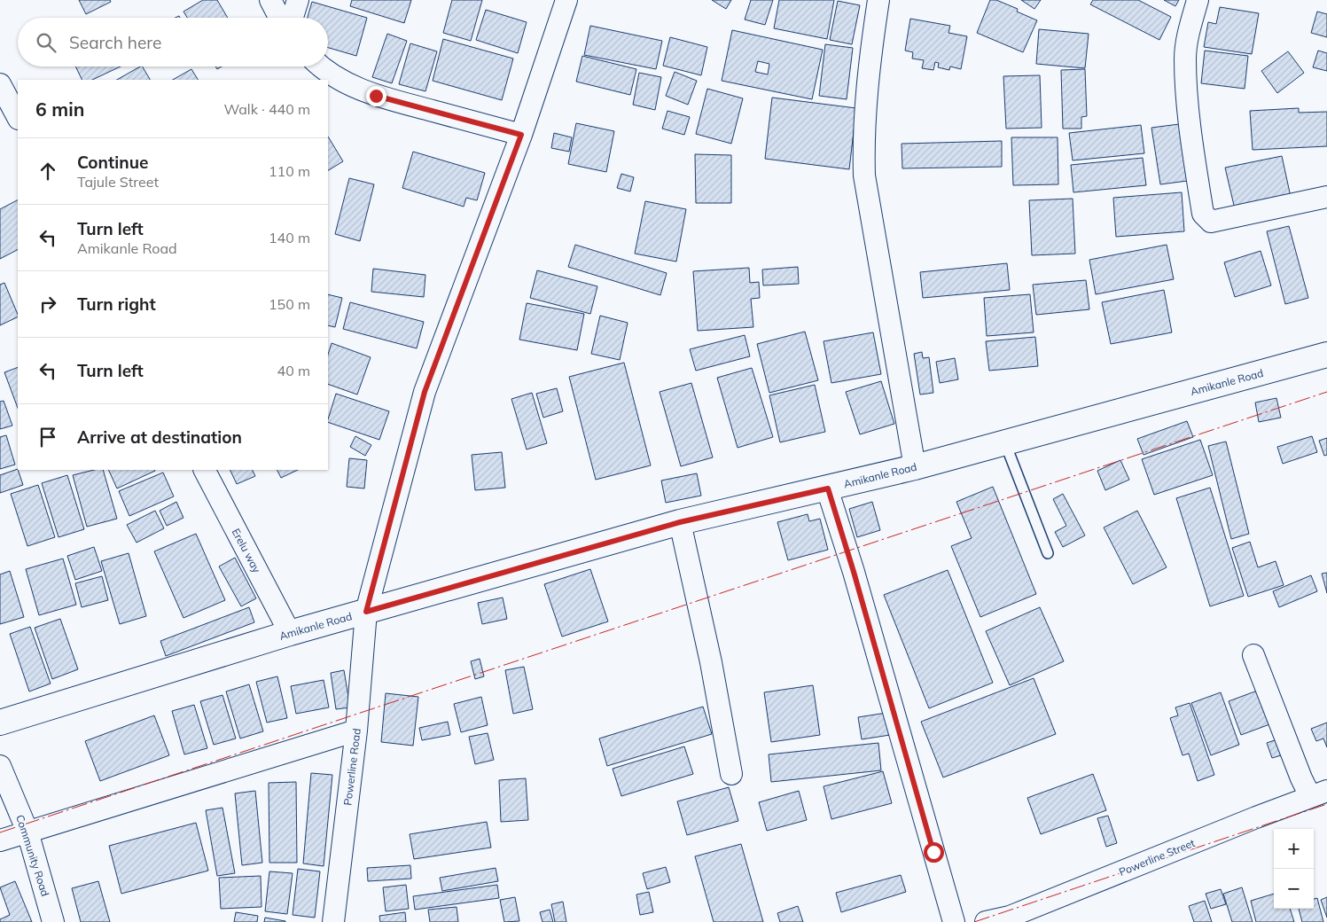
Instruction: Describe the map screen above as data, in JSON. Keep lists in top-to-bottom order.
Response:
{
  "streets": {
    "street": [
      "Amikanle Road",
      "Erelu way",
      "Powerline Road",
      "Community Road",
      "Powerline Street"
    ]
  },
  "crossings": [
    ["Amikanle Road", "Erelu way"],
    ["Amikanle Road", "Powerline Road"]
  ],
  "page": {
    "search": "Search here",
    "heading": ["6 min", "Walk · 440 m"],
    "list": [
      ["Continue", "Tajule Street", "110 m"],
      ["Turn left", "Amikanle Road", "140 m"],
      ["Turn right", "150 m"],
      ["Turn left", "40 m"],
      "Arrive at destination"
    ],
    "map_buttons": ["+", "−"]
  }
}
